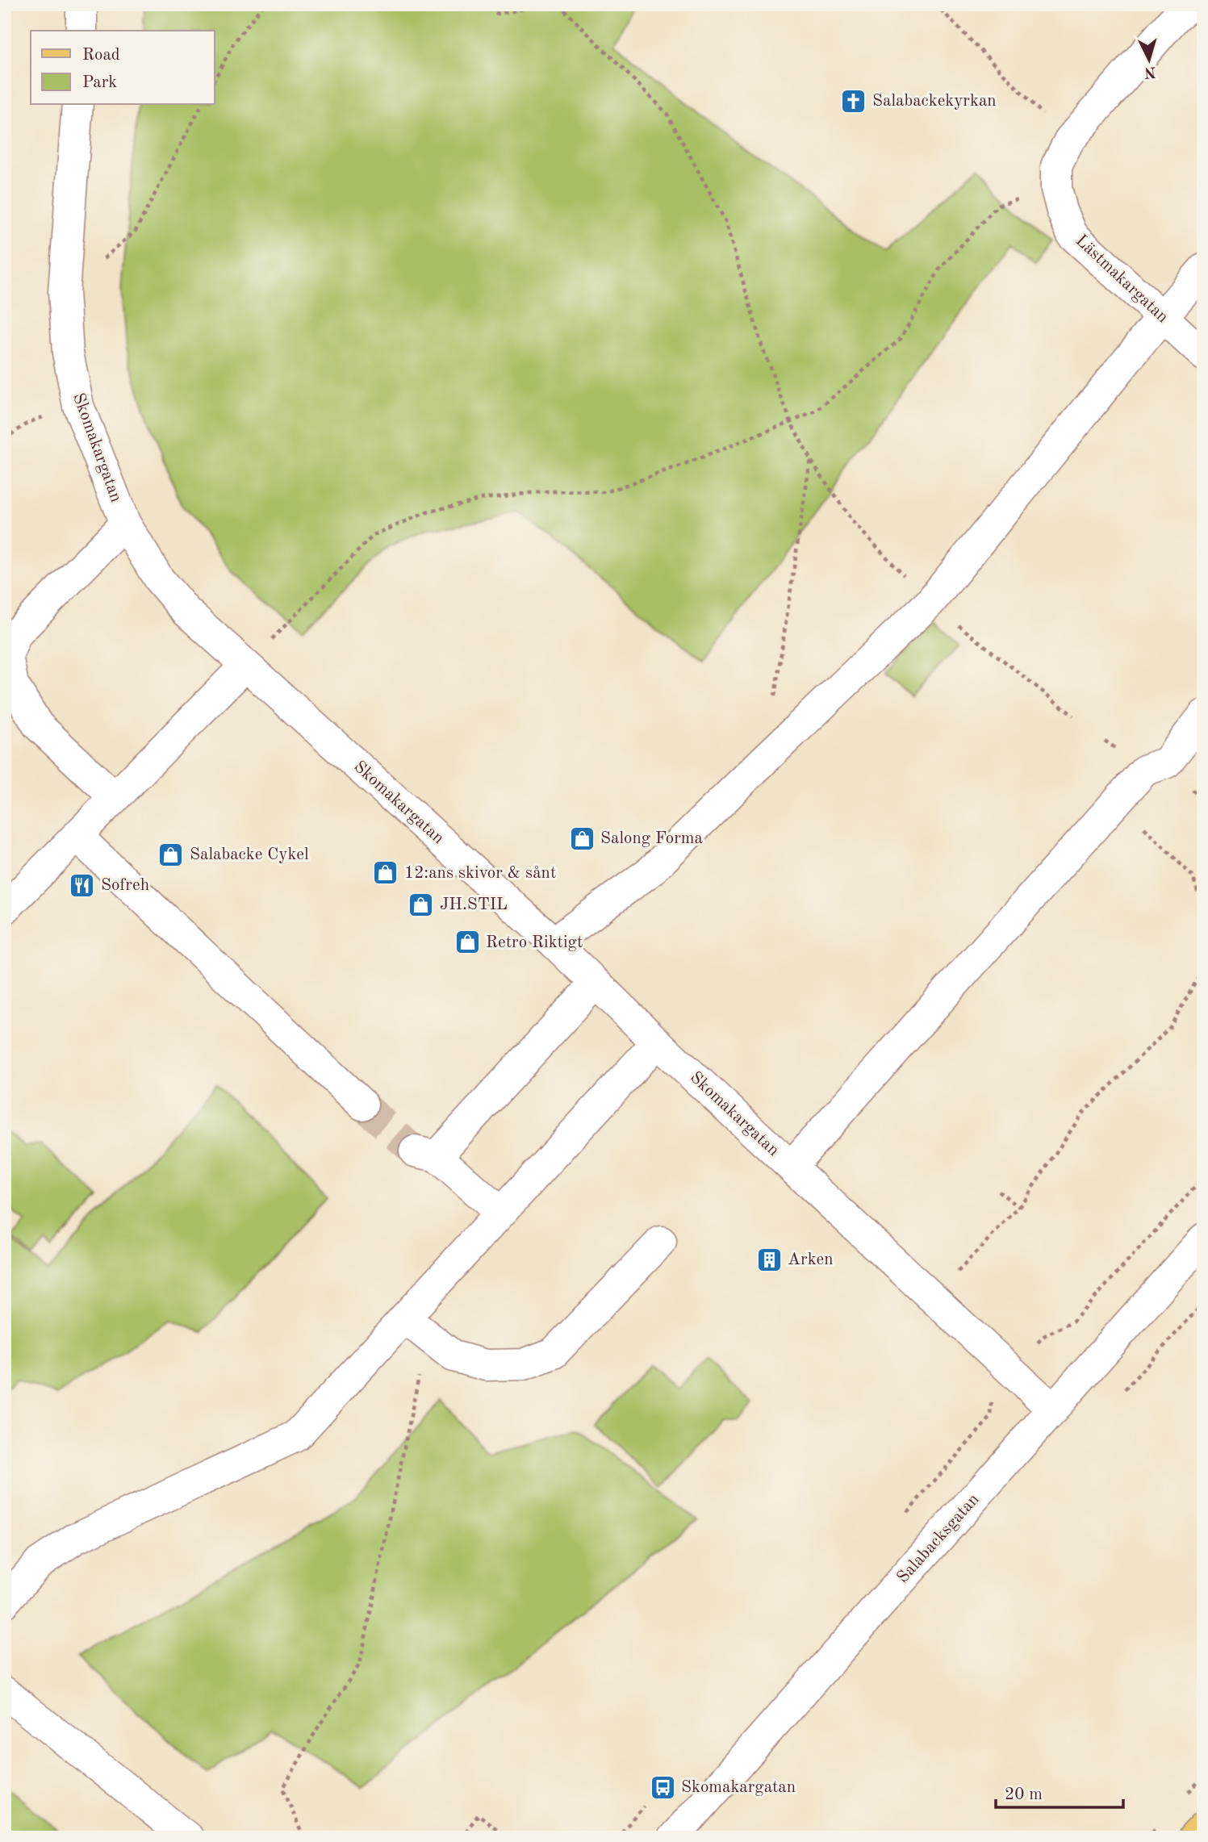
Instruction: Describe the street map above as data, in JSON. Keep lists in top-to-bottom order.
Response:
{
  "streets": {
    "street": ["Lästmakargatan", "Skomakargatan", "Salabacksgatan"]
  },
  "crossings": [
    ["Skomakargatan", "Salabacksgatan"]
  ],
  "places": {
    "church": ["Salabackekyrkan"],
    "shop": [
      "Salong Forma",
      "Salabacke Cykel",
      "12:ans skivor & sånt",
      "JH.STIL",
      "Retro Riktigt"
    ],
    "restaurant": ["Sofreh"],
    "building": ["Arken"],
    "bus stop": ["Skomakargatan"]
  },
  "legend": ["Road", "Park"],
  "scale_bar": "20 m",
  "north": "bottom"
}
